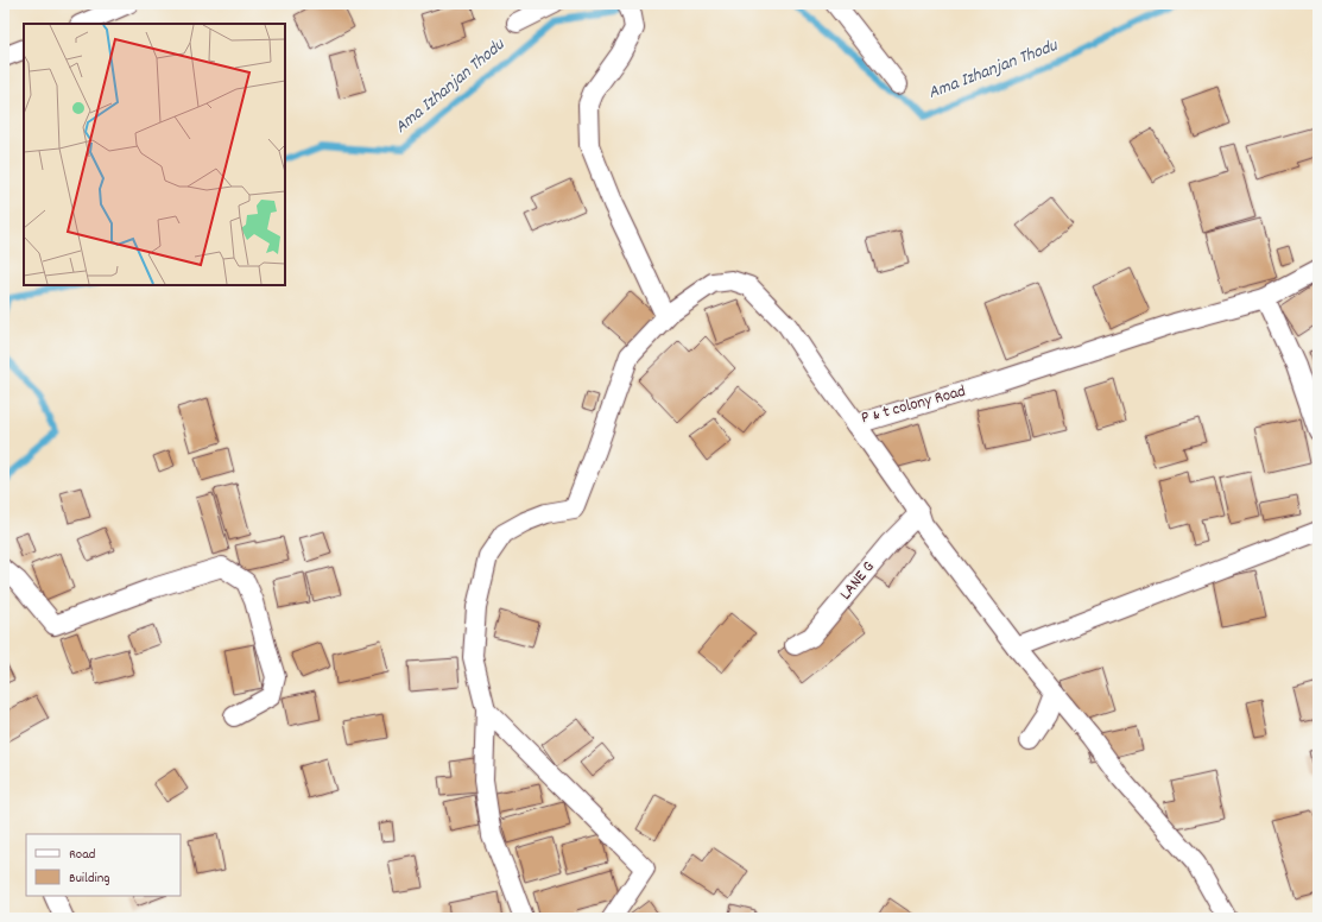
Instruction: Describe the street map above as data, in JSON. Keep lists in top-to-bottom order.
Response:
{
  "streets": {
    "street": ["P & t colony Road", "LANE G"]
  },
  "water": ["Ama Izhanjan Thodu"],
  "legend": ["Road", "Building"]
}
